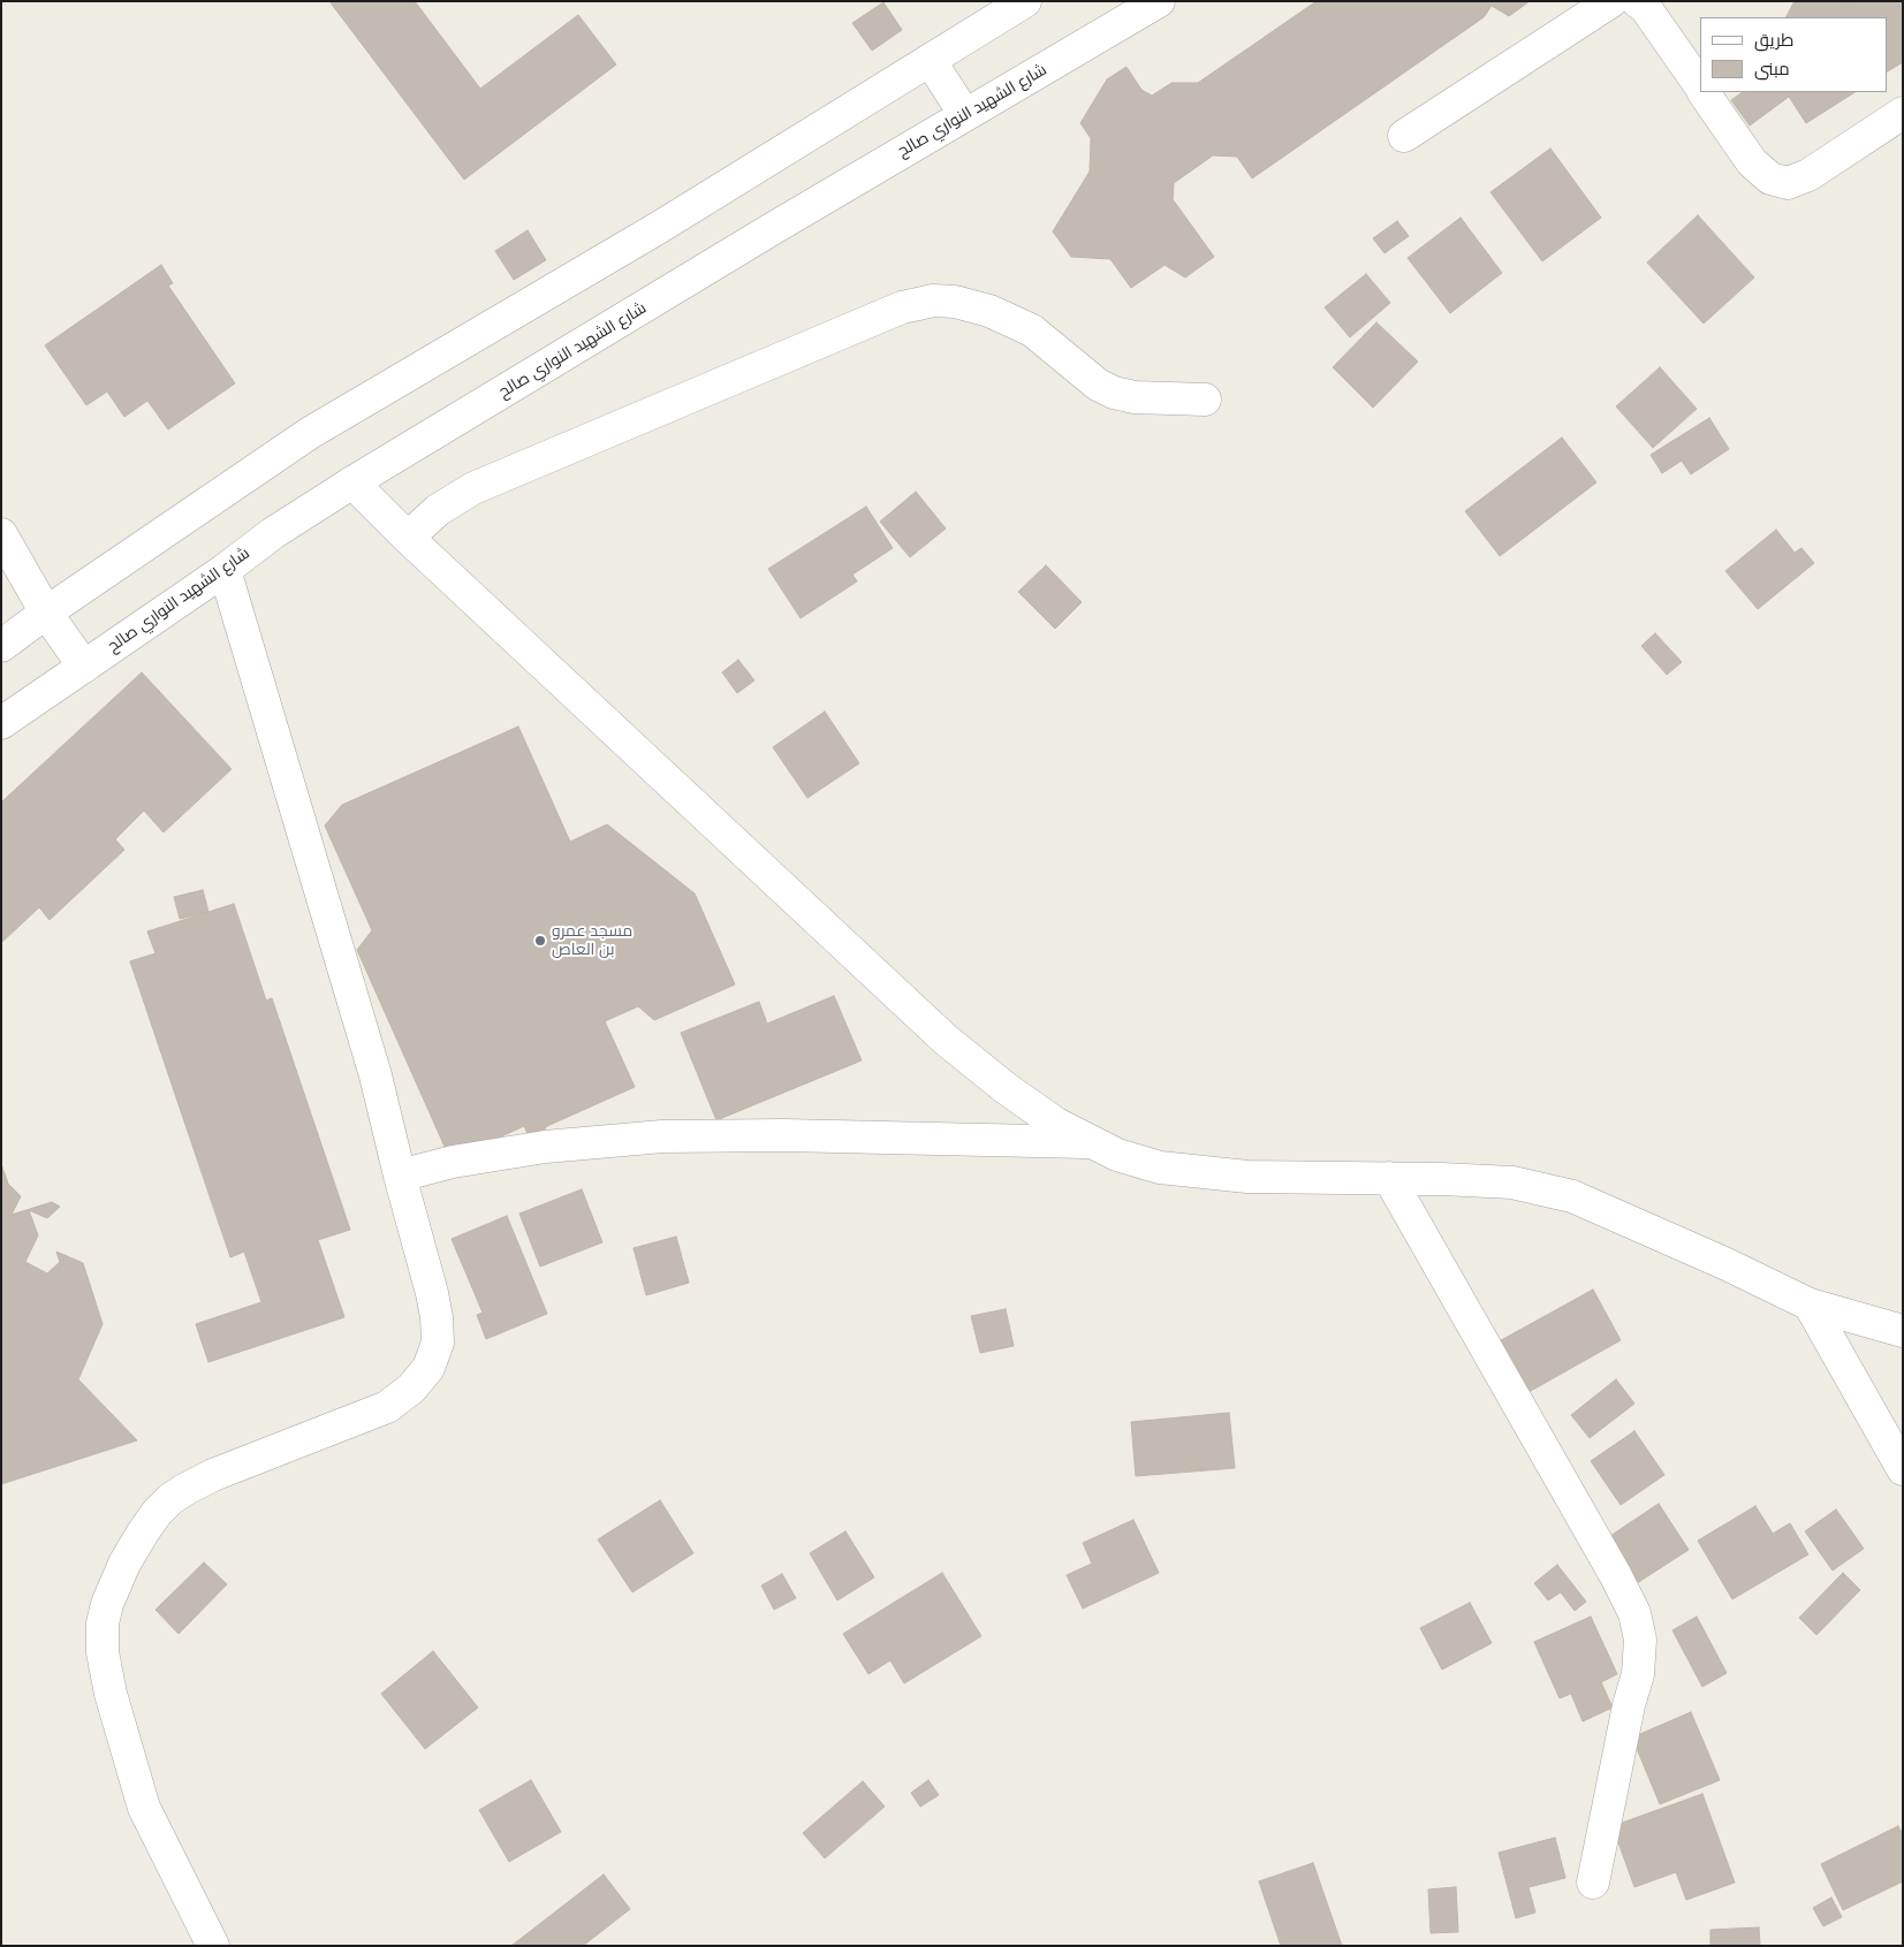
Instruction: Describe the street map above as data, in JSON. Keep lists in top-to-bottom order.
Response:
{
  "streets": {
    "street": ["شارع الشهيد النواري صالح"]
  },
  "places": ["مسجد عمرو بن العاص"],
  "legend": ["طريق", "مبنى"]
}
